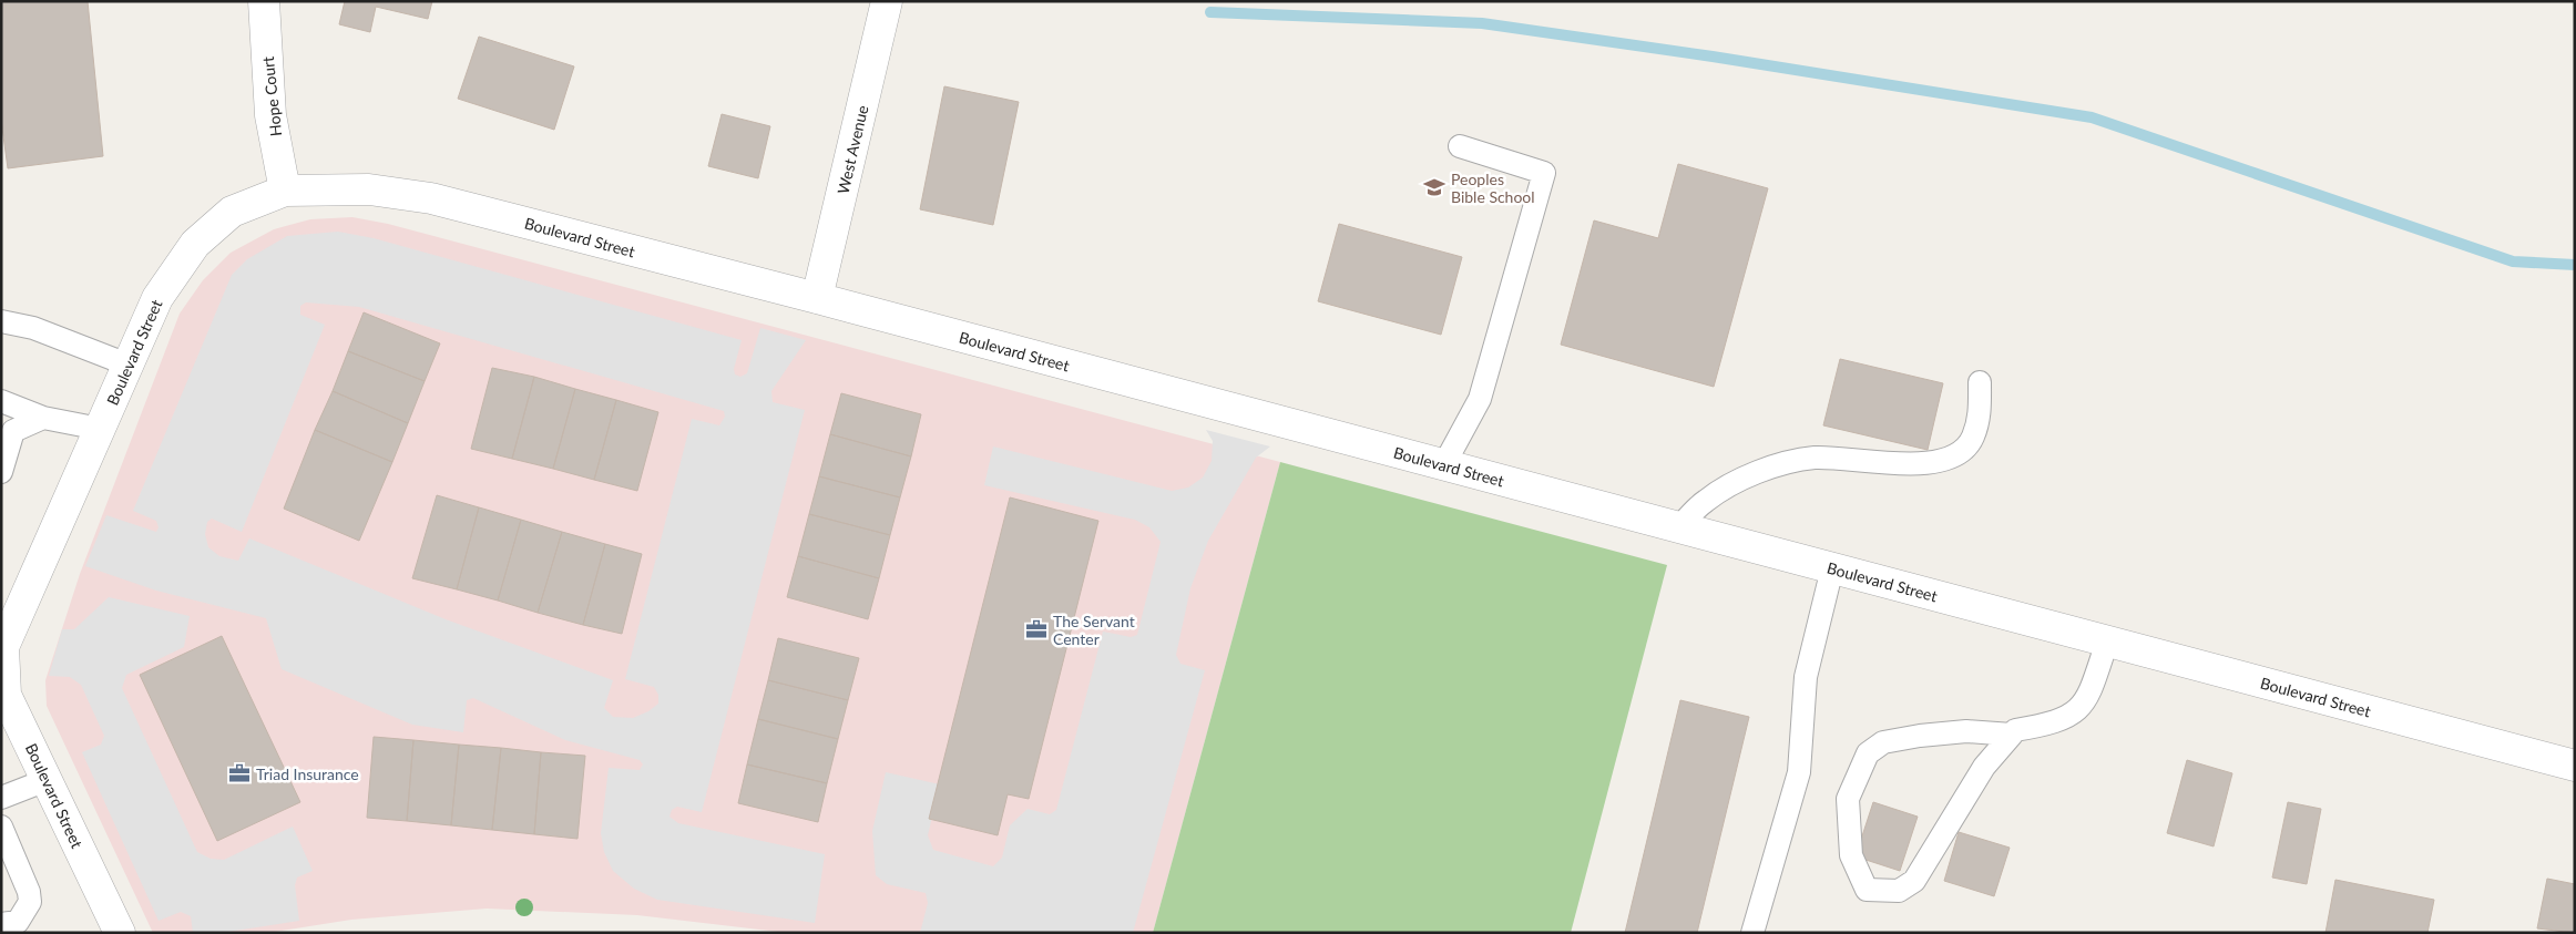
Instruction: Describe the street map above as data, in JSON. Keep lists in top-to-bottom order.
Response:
{
  "streets": {
    "street": ["Hope Court", "West Avenue", "Boulevard Street"]
  },
  "crossings": [
    ["Hope Court", "Boulevard Street"],
    ["West Avenue", "Boulevard Street"]
  ],
  "places": {
    "school or university": ["Peoples Bible School"],
    "office": ["The Servant Center", "Triad Insurance"]
  }
}
